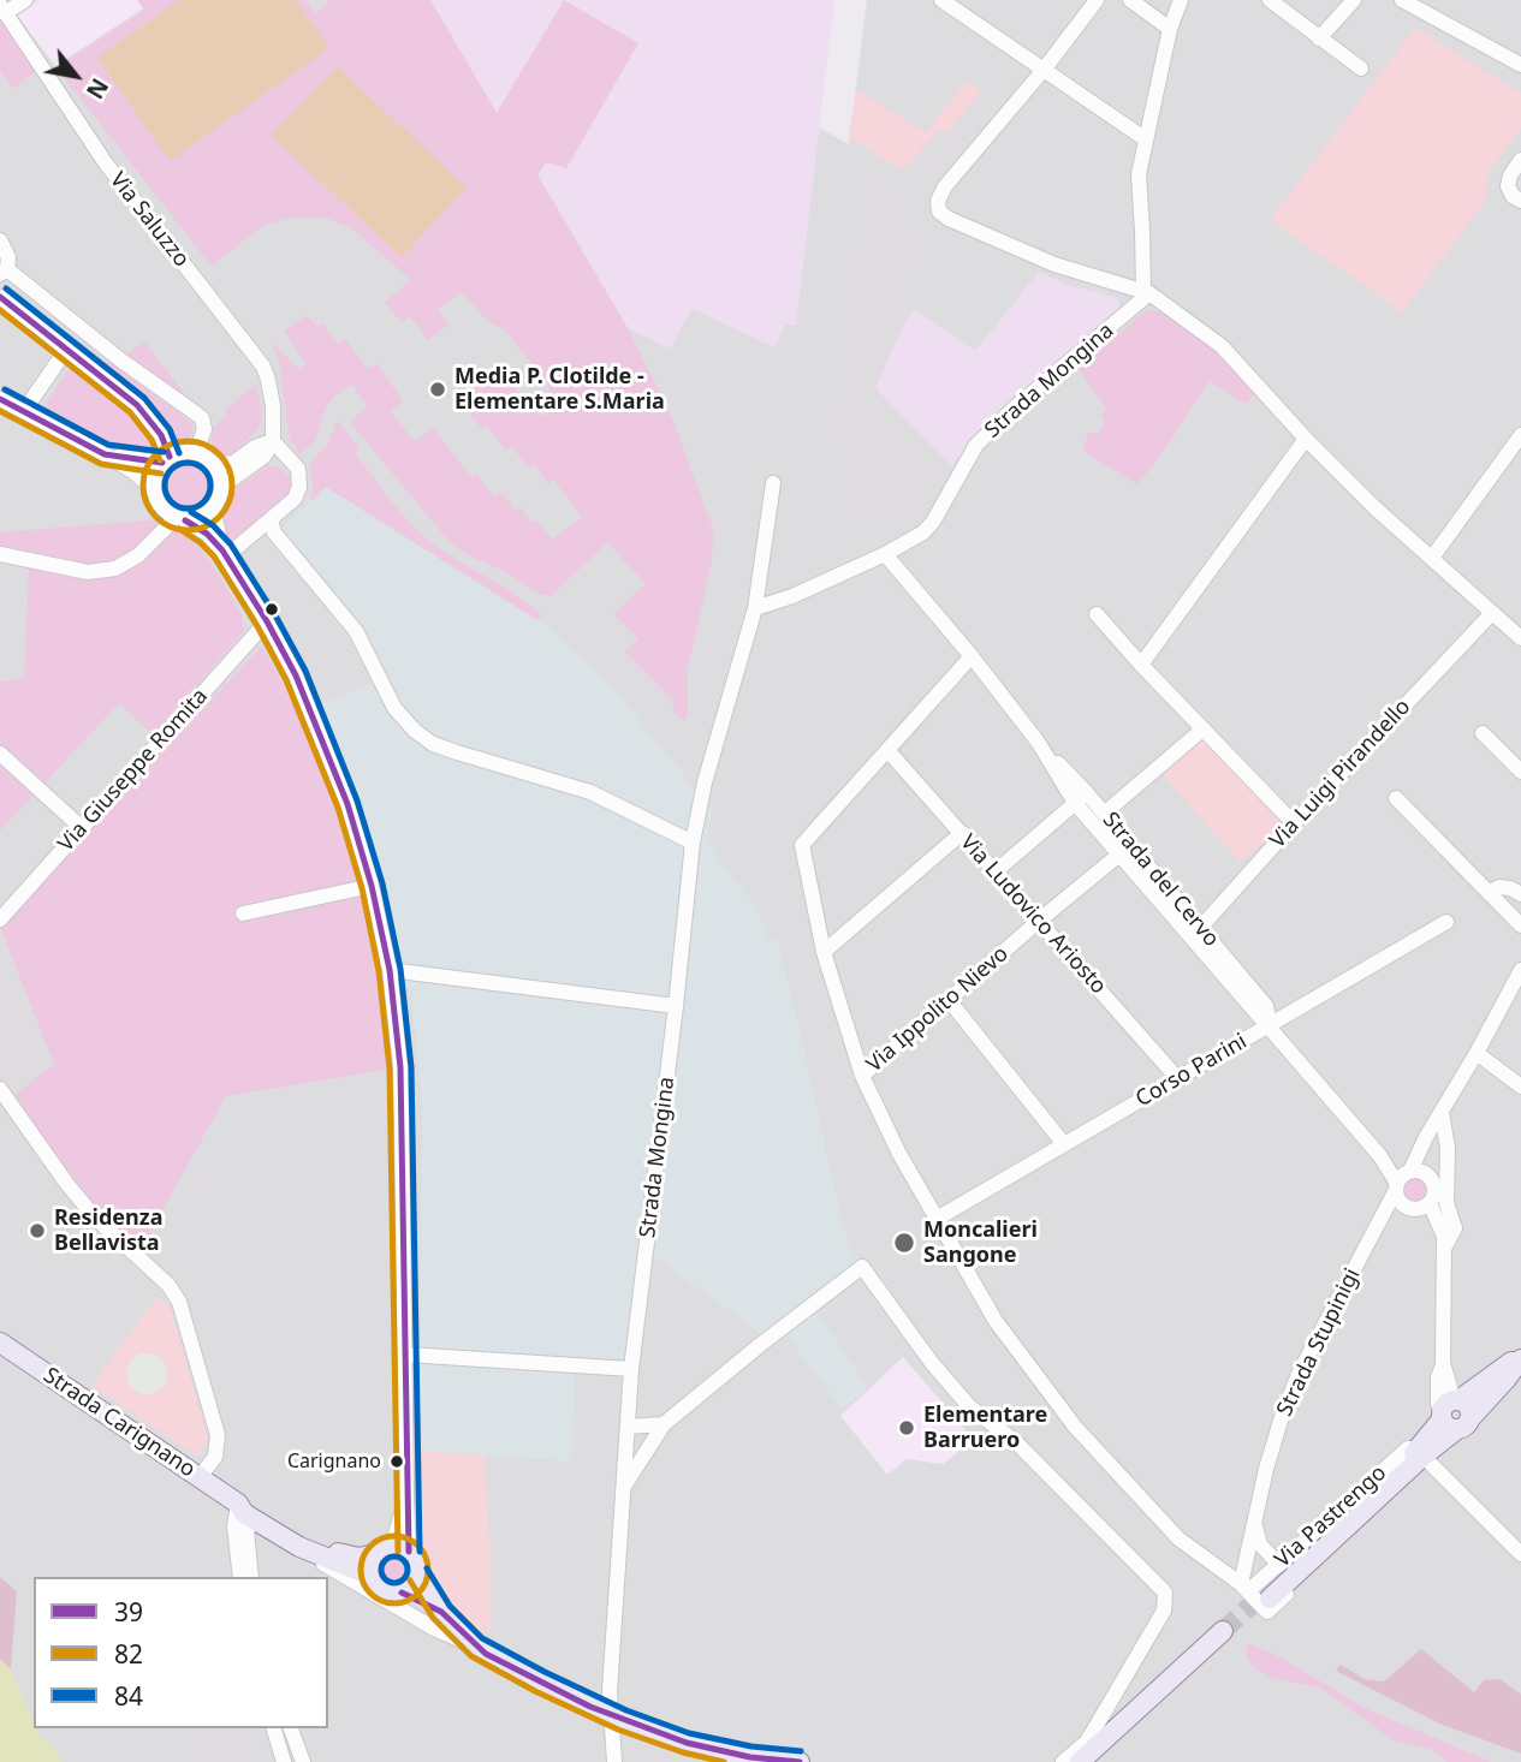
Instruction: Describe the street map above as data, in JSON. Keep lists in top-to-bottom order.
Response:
{
  "streets": {
    "main road": ["Strada Carignano", "Via Pastrengo"],
    "street": [
      "Via Saluzzo",
      "Strada Mongina",
      "Via Giuseppe Romita",
      "Via Luigi Pirandello",
      "Strada del Cervo",
      "Via Ludovico Ariosto",
      "Via Ippolito Nievo",
      "Corso Parini",
      "Strada Stupinigi"
    ]
  },
  "crossings": [
    ["Strada Mongina", "Strada del Cervo"],
    ["Strada Mongina", "Strada Carignano"],
    ["Via Luigi Pirandello", "Strada del Cervo"],
    ["Strada del Cervo", "Via Ippolito Nievo"],
    ["Strada del Cervo", "Corso Parini"],
    ["Strada del Cervo", "Strada Stupinigi"],
    ["Via Ludovico Ariosto", "Via Ippolito Nievo"],
    ["Via Ludovico Ariosto", "Corso Parini"],
    ["Strada Stupinigi", "Via Pastrengo"]
  ],
  "places": [
    "Media P. Clotilde - Elementare S.Maria",
    "Residenza Bellavista",
    "Moncalieri Sangone",
    "Elementare Barruero",
    "Carignano"
  ],
  "lines": ["transit line 84", "transit line 39", "transit line 82"],
  "legend": ["39", "82", "84"],
  "north": "bottom right"
}
